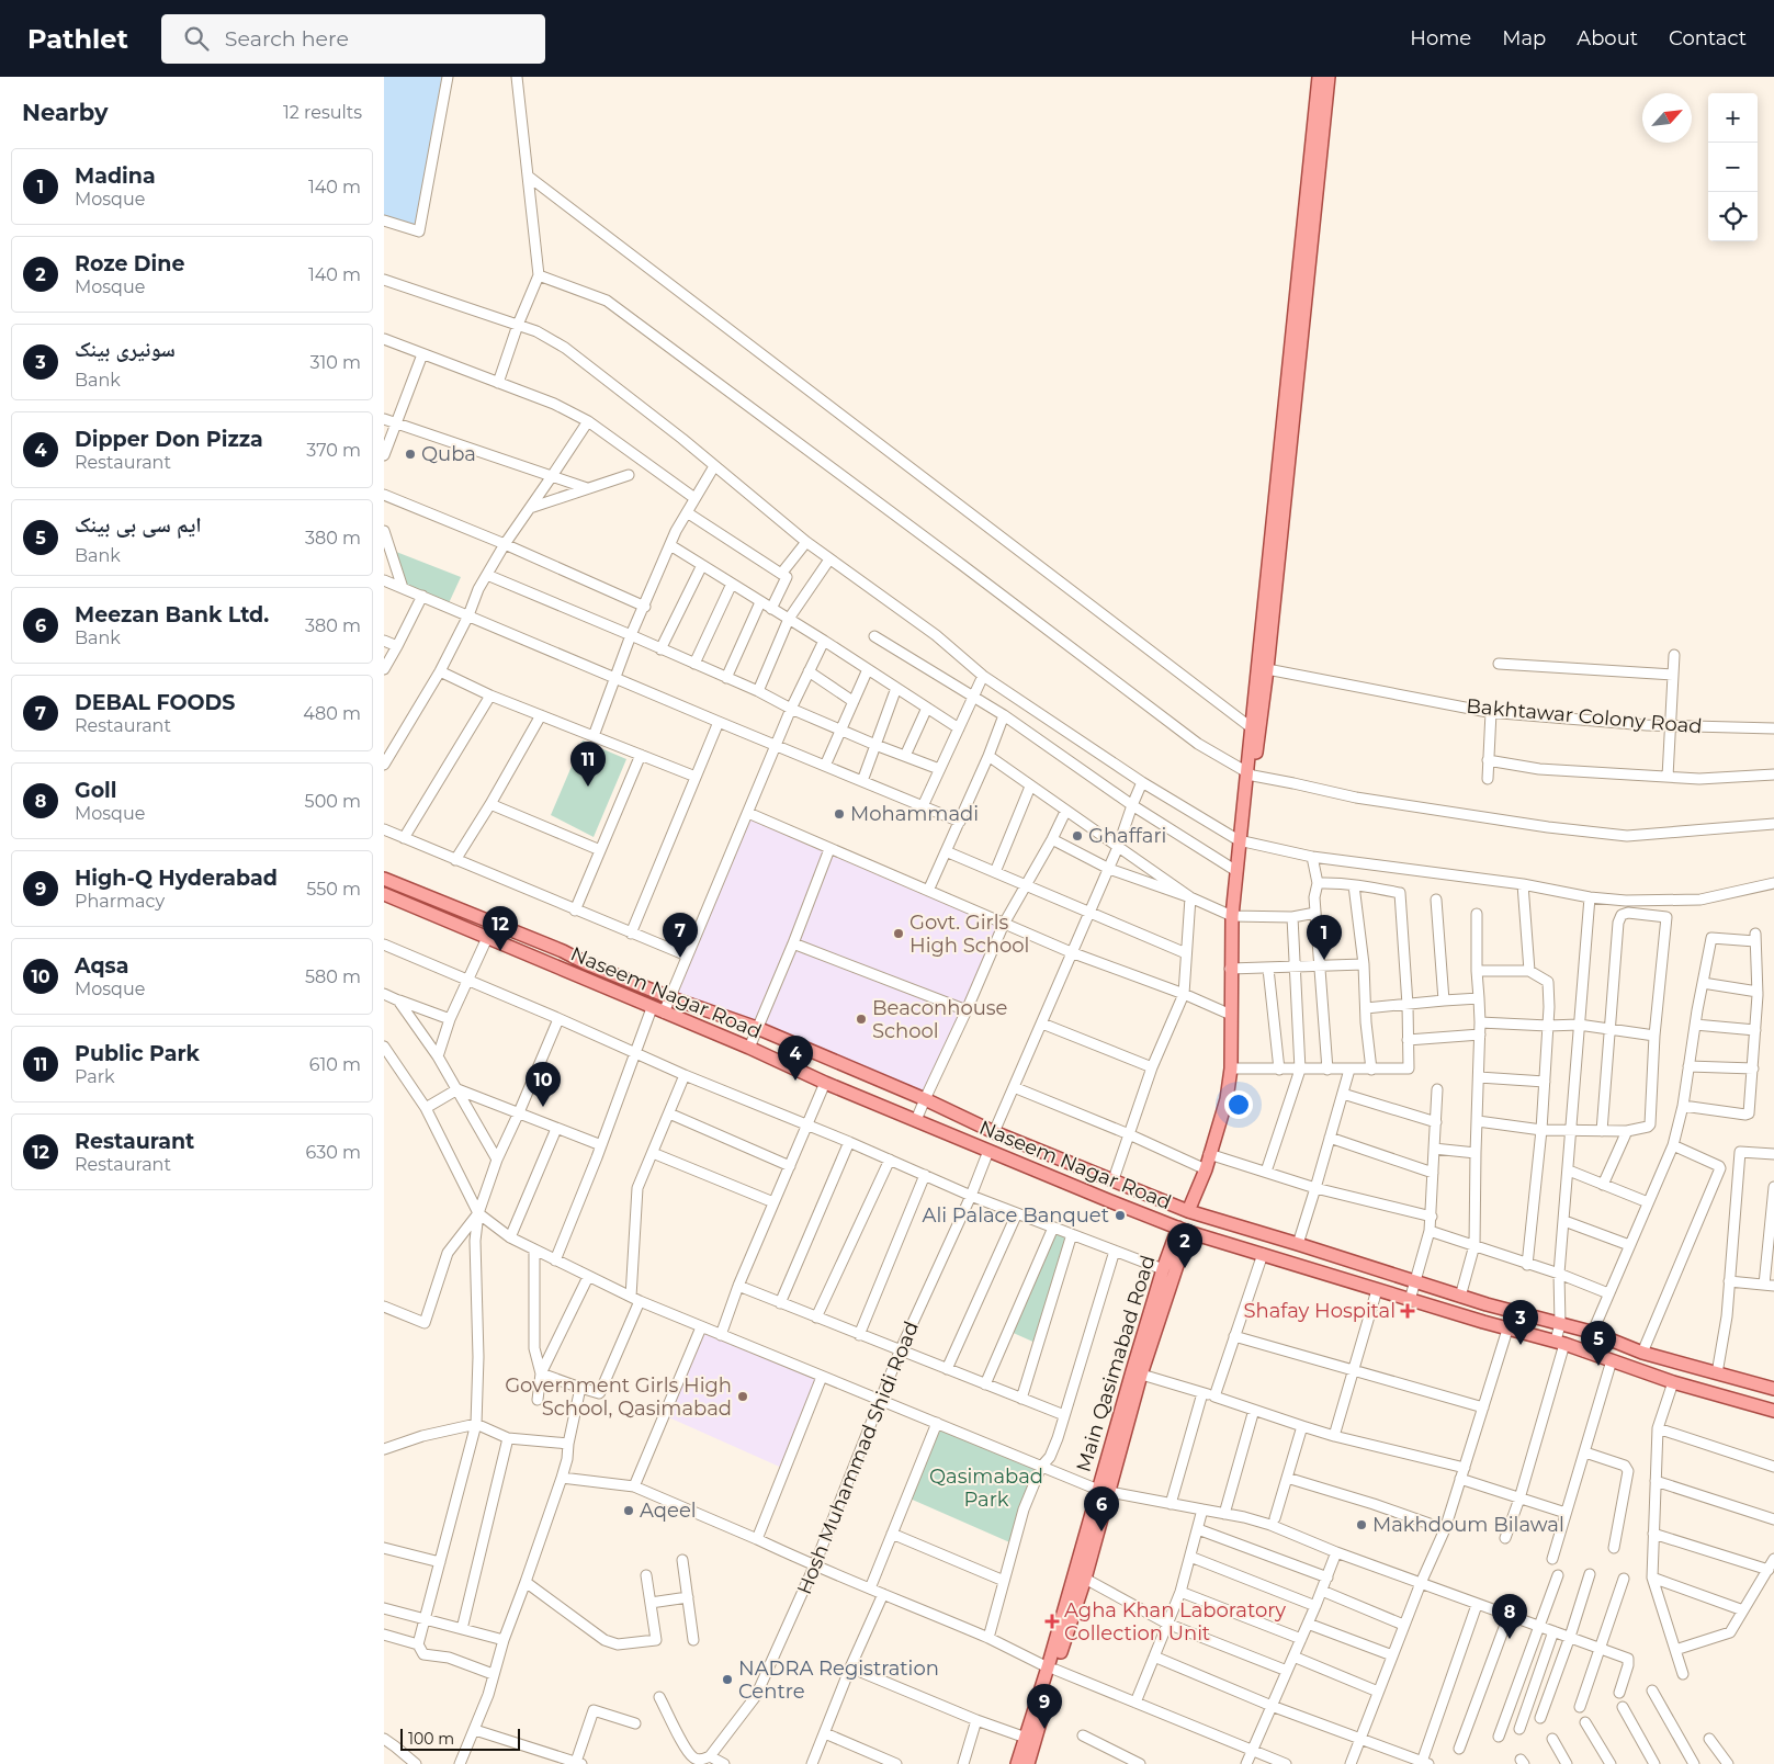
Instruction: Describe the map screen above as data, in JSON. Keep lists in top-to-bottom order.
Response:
{
  "streets": {
    "main road": ["Naseem Nagar Road", "Main Qasimabad Road"],
    "street": ["Bakhtawar Colony Road", "Hosh Muhammad Shidi Road"]
  },
  "crossings": [
    ["Naseem Nagar Road", "Main Qasimabad Road"],
    ["Naseem Nagar Road", "Hosh Muhammad Shidi Road"]
  ],
  "parks": ["Qasimabad Park"],
  "places": {
    "other": [
      "Quba",
      "Mohammadi",
      "Ghaffari",
      "Govt. Girls High School",
      "Beaconhouse School",
      "Ali Palace Banquet",
      "Government Girls High School, Qasimabad",
      "Aqeel",
      "Makhdoum Bilawal",
      "NADRA Registration Centre"
    ],
    "health": ["Shafay Hospital", "Agha Khan Laboratory Collection Unit"]
  },
  "scale_bar": "100 m",
  "north": "top right",
  "page": {
    "header": "Pathlet",
    "search": "Search here",
    "nav": [
      "Home",
      "Map",
      "About",
      "Contact"
    ],
    "heading": ["Nearby", "12 results"],
    "map_buttons": ["+", "−"],
    "list": [
      {
        "mark": "1",
        "name": "Madina",
        "note": "Mosque",
        "value": "140 m"
      },
      {
        "mark": "2",
        "name": "Roze Dine",
        "note": "Mosque",
        "value": "140 m"
      },
      {
        "mark": "3",
        "name": "سونیری بینک",
        "note": "Bank",
        "value": "310 m"
      },
      {
        "mark": "4",
        "name": "Dipper Don Pizza",
        "note": "Restaurant",
        "value": "370 m"
      },
      {
        "mark": "5",
        "name": "ایم سی بی بینک",
        "note": "Bank",
        "value": "380 m"
      },
      {
        "mark": "6",
        "name": "Meezan Bank Ltd.",
        "note": "Bank",
        "value": "380 m"
      },
      {
        "mark": "7",
        "name": "DEBAL FOODS",
        "note": "Restaurant",
        "value": "480 m"
      },
      {
        "mark": "8",
        "name": "Goll",
        "note": "Mosque",
        "value": "500 m"
      },
      {
        "mark": "9",
        "name": "High-Q Hyderabad",
        "note": "Pharmacy",
        "value": "550 m"
      },
      {
        "mark": "10",
        "name": "Aqsa",
        "note": "Mosque",
        "value": "580 m"
      },
      {
        "mark": "11",
        "name": "Public Park",
        "note": "Park",
        "value": "610 m"
      },
      {
        "mark": "12",
        "name": "Restaurant",
        "note": "Restaurant",
        "value": "630 m"
      }
    ],
    "pins": [
      "11",
      "12",
      "7",
      "1",
      "4",
      "10",
      "2",
      "3",
      "5",
      "6",
      "8",
      "9"
    ],
    "scale": "100 m"
  }
}
